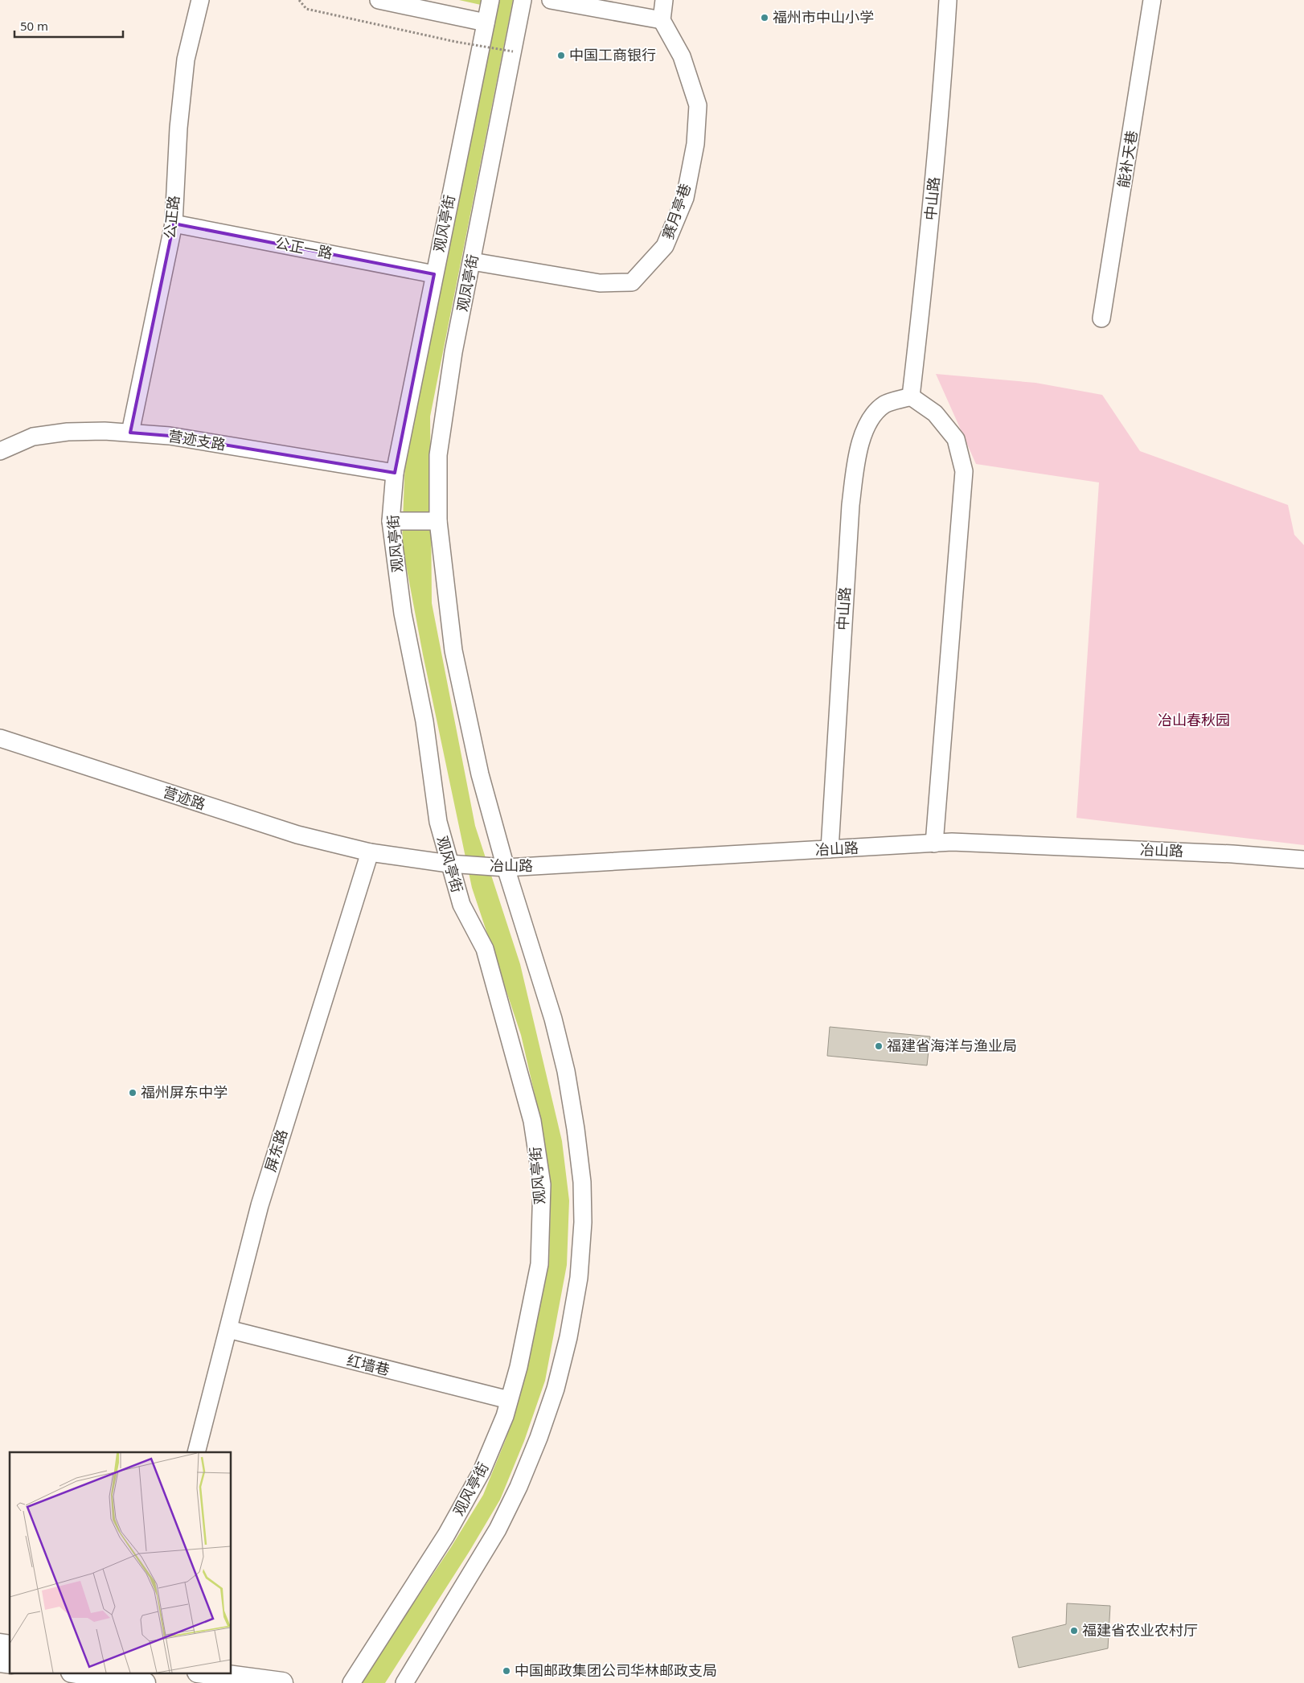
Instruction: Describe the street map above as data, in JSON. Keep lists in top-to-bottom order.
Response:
{
  "streets": {
    "street": [
      "能补天巷",
      "中山路",
      "赛月亭巷",
      "公正路",
      "观风亭街",
      "公正一路",
      "观凤亭街",
      "营迹支路",
      "营迹路",
      "冶山路",
      "屏东路",
      "红墙巷"
    ]
  },
  "crossings": [
    ["中山路", "冶山路"],
    ["赛月亭巷", "观凤亭街"],
    ["公正路", "公正一路"],
    ["公正路", "营迹支路"],
    ["观风亭街", "公正一路"],
    ["观风亭街", "营迹支路"],
    ["观风亭街", "冶山路"],
    ["观风亭街", "红墙巷"],
    ["观凤亭街", "冶山路"],
    ["营迹路", "冶山路"],
    ["营迹路", "屏东路"],
    ["冶山路", "屏东路"],
    ["屏东路", "红墙巷"]
  ],
  "parks": ["冶山春秋园"],
  "places": [
    "福州市中山小学",
    "中国工商银行",
    "福建省海洋与渔业局",
    "福州屏东中学",
    "福建省农业农村厅",
    "中国邮政集团公司华林邮政支局"
  ],
  "scale_bar": "50 m"
}
